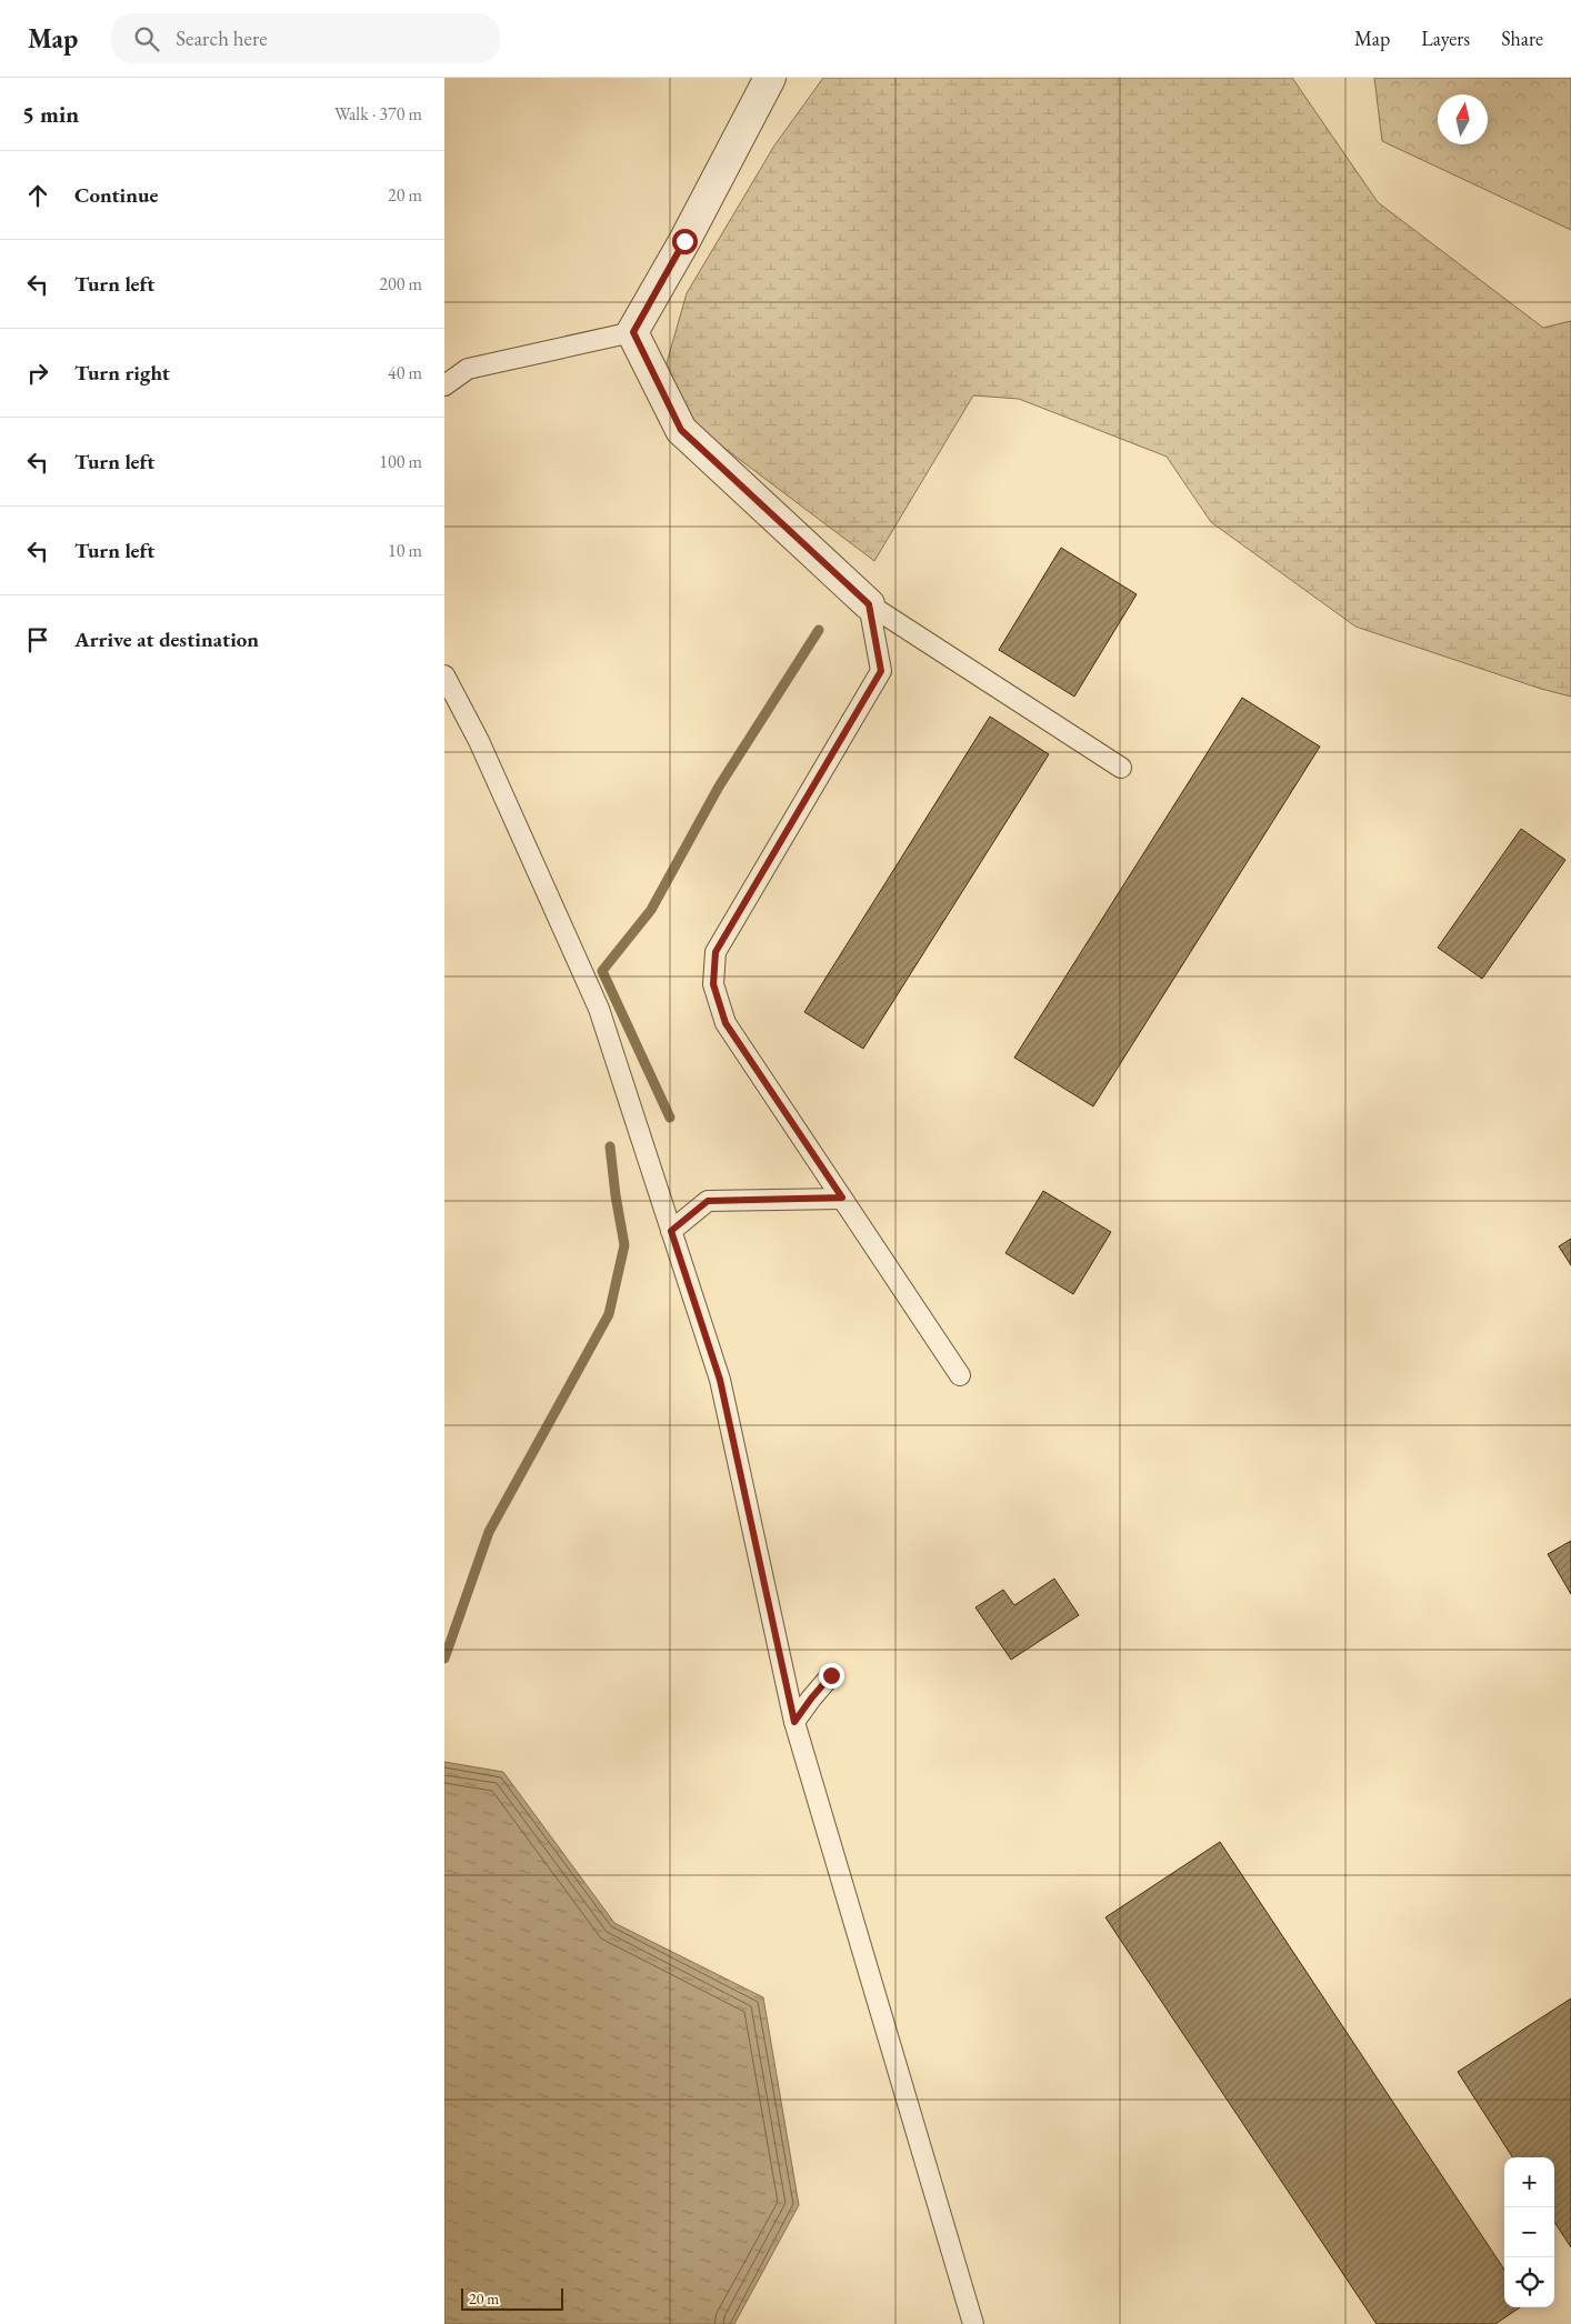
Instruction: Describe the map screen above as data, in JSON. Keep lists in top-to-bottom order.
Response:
{
  "scale_bar": "20 m",
  "north": "top",
  "page": {
    "header": "Map",
    "search": "Search here",
    "nav": ["Map", "Layers", "Share"],
    "heading": ["5 min", "Walk · 370 m"],
    "list": [
      ["Continue", "20 m"],
      ["Turn left", "200 m"],
      ["Turn right", "40 m"],
      ["Turn left", "100 m"],
      ["Turn left", "10 m"],
      "Arrive at destination"
    ],
    "map_buttons": ["+", "−"],
    "scale": "20 m"
  }
}
